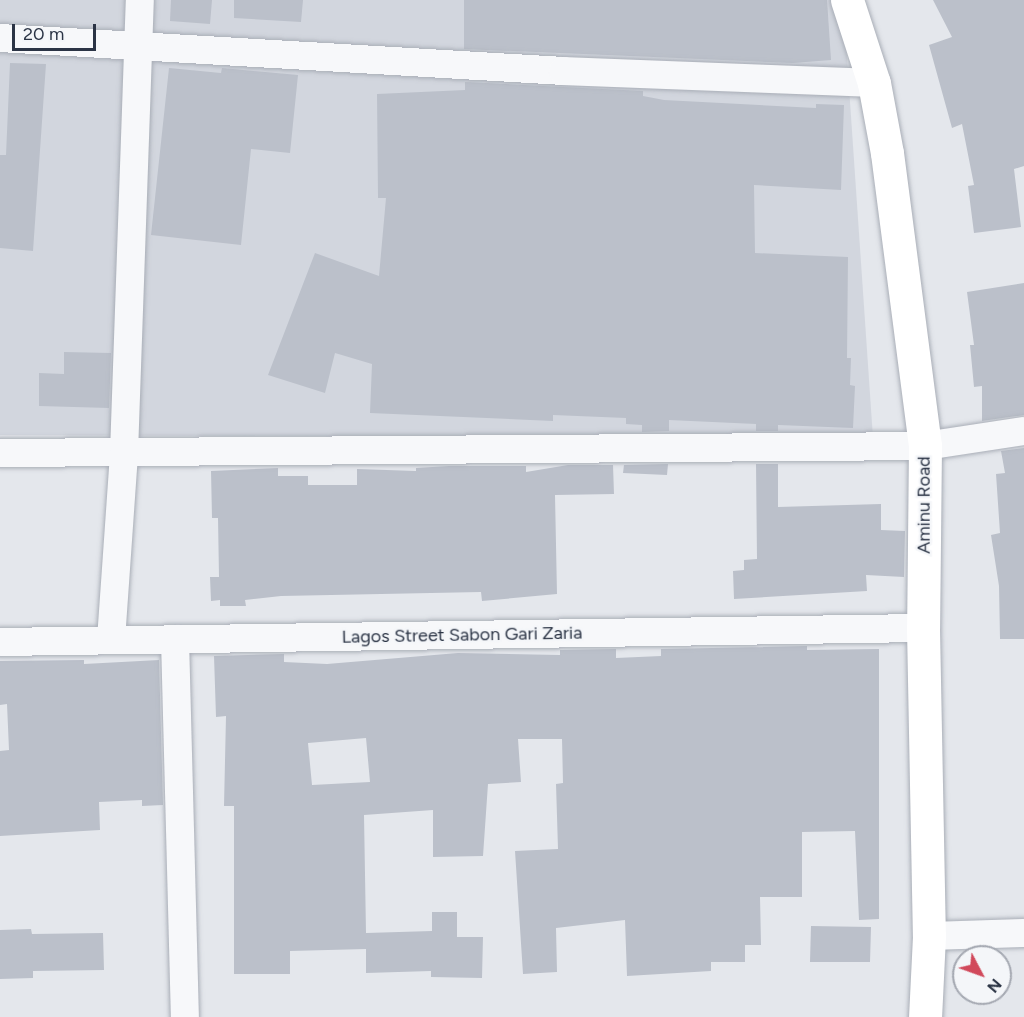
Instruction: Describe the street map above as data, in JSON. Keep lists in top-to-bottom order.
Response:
{
  "streets": {
    "street": ["Aminu Road", "Lagos Street Sabon Gari Zaria"]
  },
  "crossings": [
    ["Aminu Road", "Lagos Street Sabon Gari Zaria"]
  ],
  "scale_bar": "20 m",
  "north": "bottom right"
}
